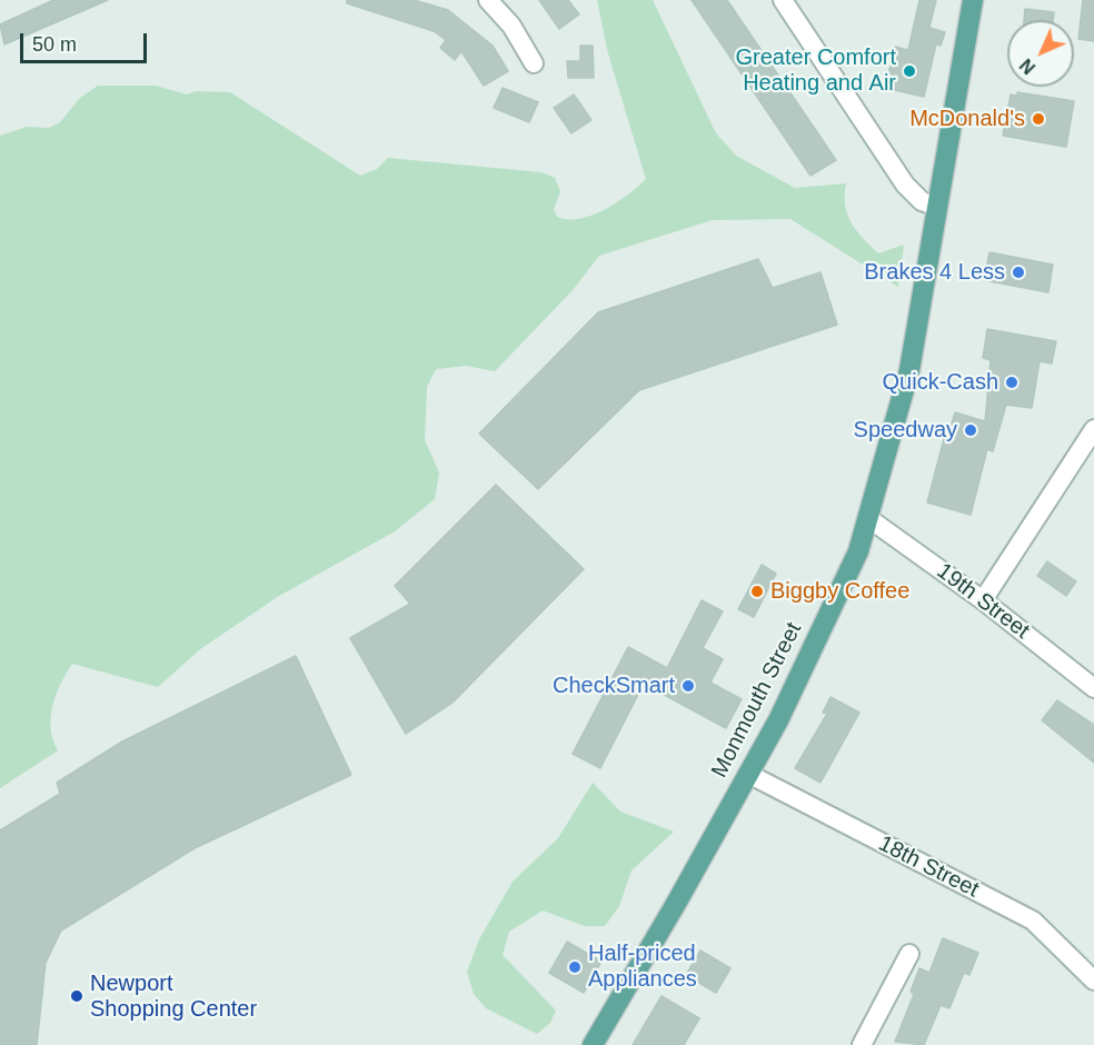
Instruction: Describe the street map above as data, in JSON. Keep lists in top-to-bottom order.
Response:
{
  "streets": {
    "main road": ["Monmouth Street"],
    "street": ["19th Street", "18th Street"]
  },
  "crossings": [
    ["19th Street", "Monmouth Street"],
    ["Monmouth Street", "18th Street"]
  ],
  "places": [
    "Greater Comfort Heating and Air",
    "McDonald's",
    "Brakes 4 Less",
    "Quick-Cash",
    "Speedway",
    "Biggby Coffee",
    "CheckSmart",
    "Half-priced Appliances",
    "Newport Shopping Center"
  ],
  "scale_bar": "50 m",
  "north": "bottom left"
}
